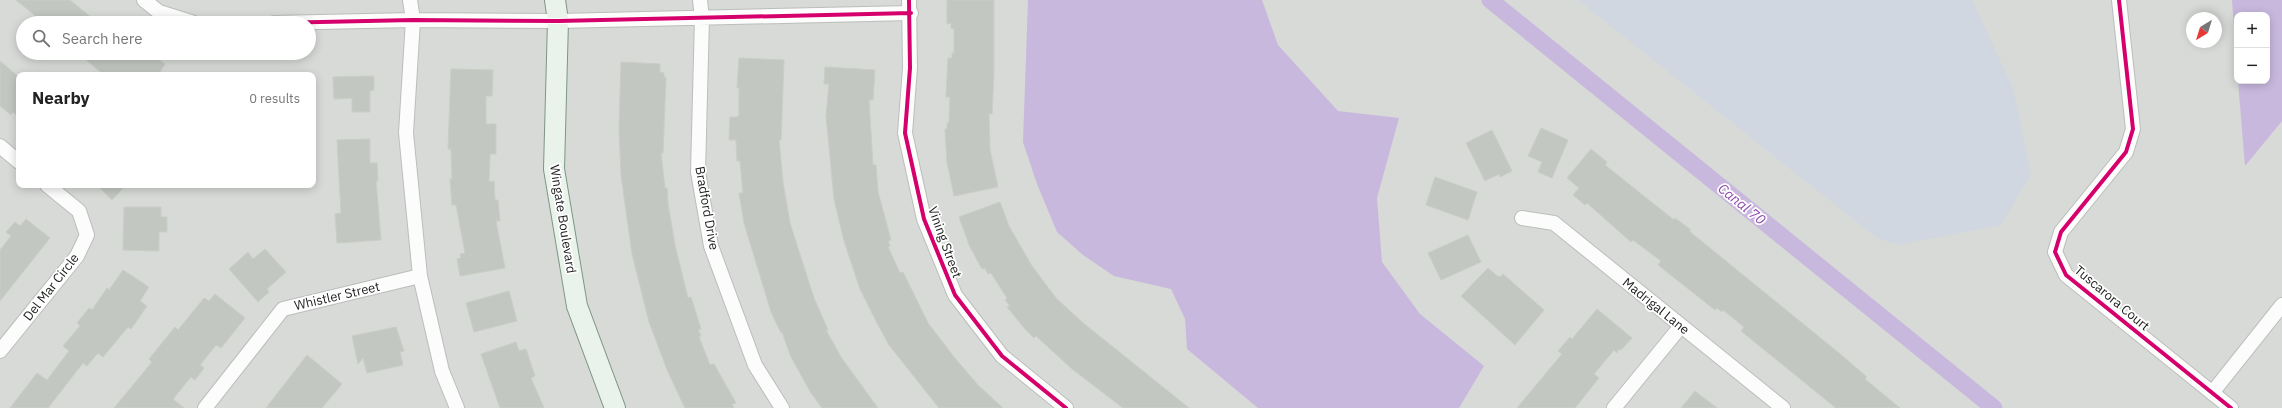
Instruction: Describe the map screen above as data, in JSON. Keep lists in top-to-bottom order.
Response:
{
  "streets": {
    "street": [
      "Bradford Drive",
      "Wingate Boulevard",
      "Vining Street",
      "Del Mar Circle",
      "Whistler Street",
      "Tuscarora Court",
      "Madrigal Lane"
    ]
  },
  "water": ["Canal 70"],
  "north": "bottom left",
  "page": {
    "map_buttons": ["+", "−"],
    "search": "Search here",
    "heading": ["Nearby", "0 results"]
  }
}
